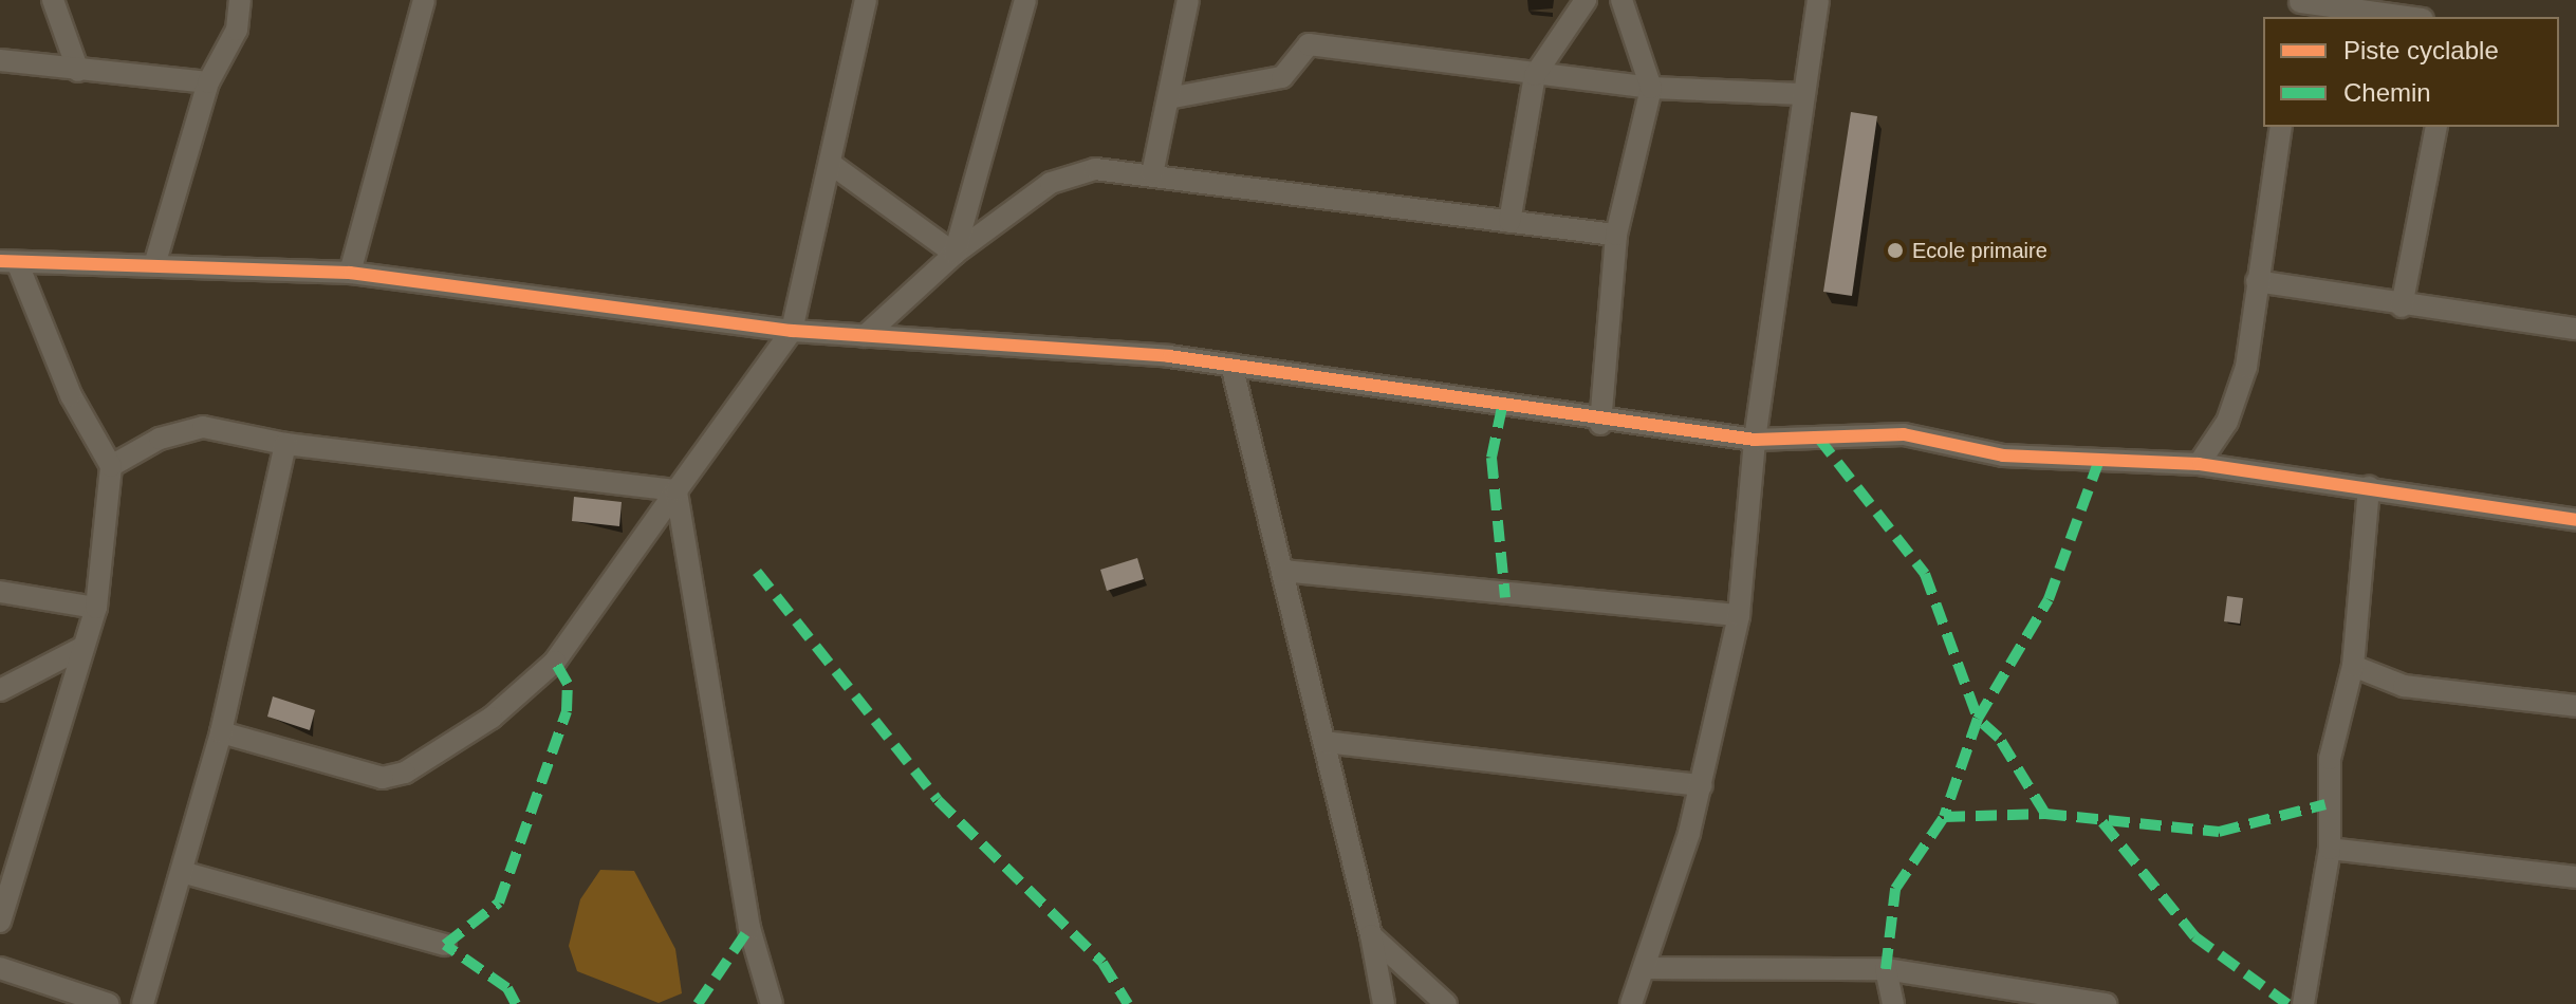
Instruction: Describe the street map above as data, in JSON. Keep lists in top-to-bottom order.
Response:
{
  "places": ["Ecole primaire"],
  "legend": ["Piste cyclable", "Chemin"]
}
